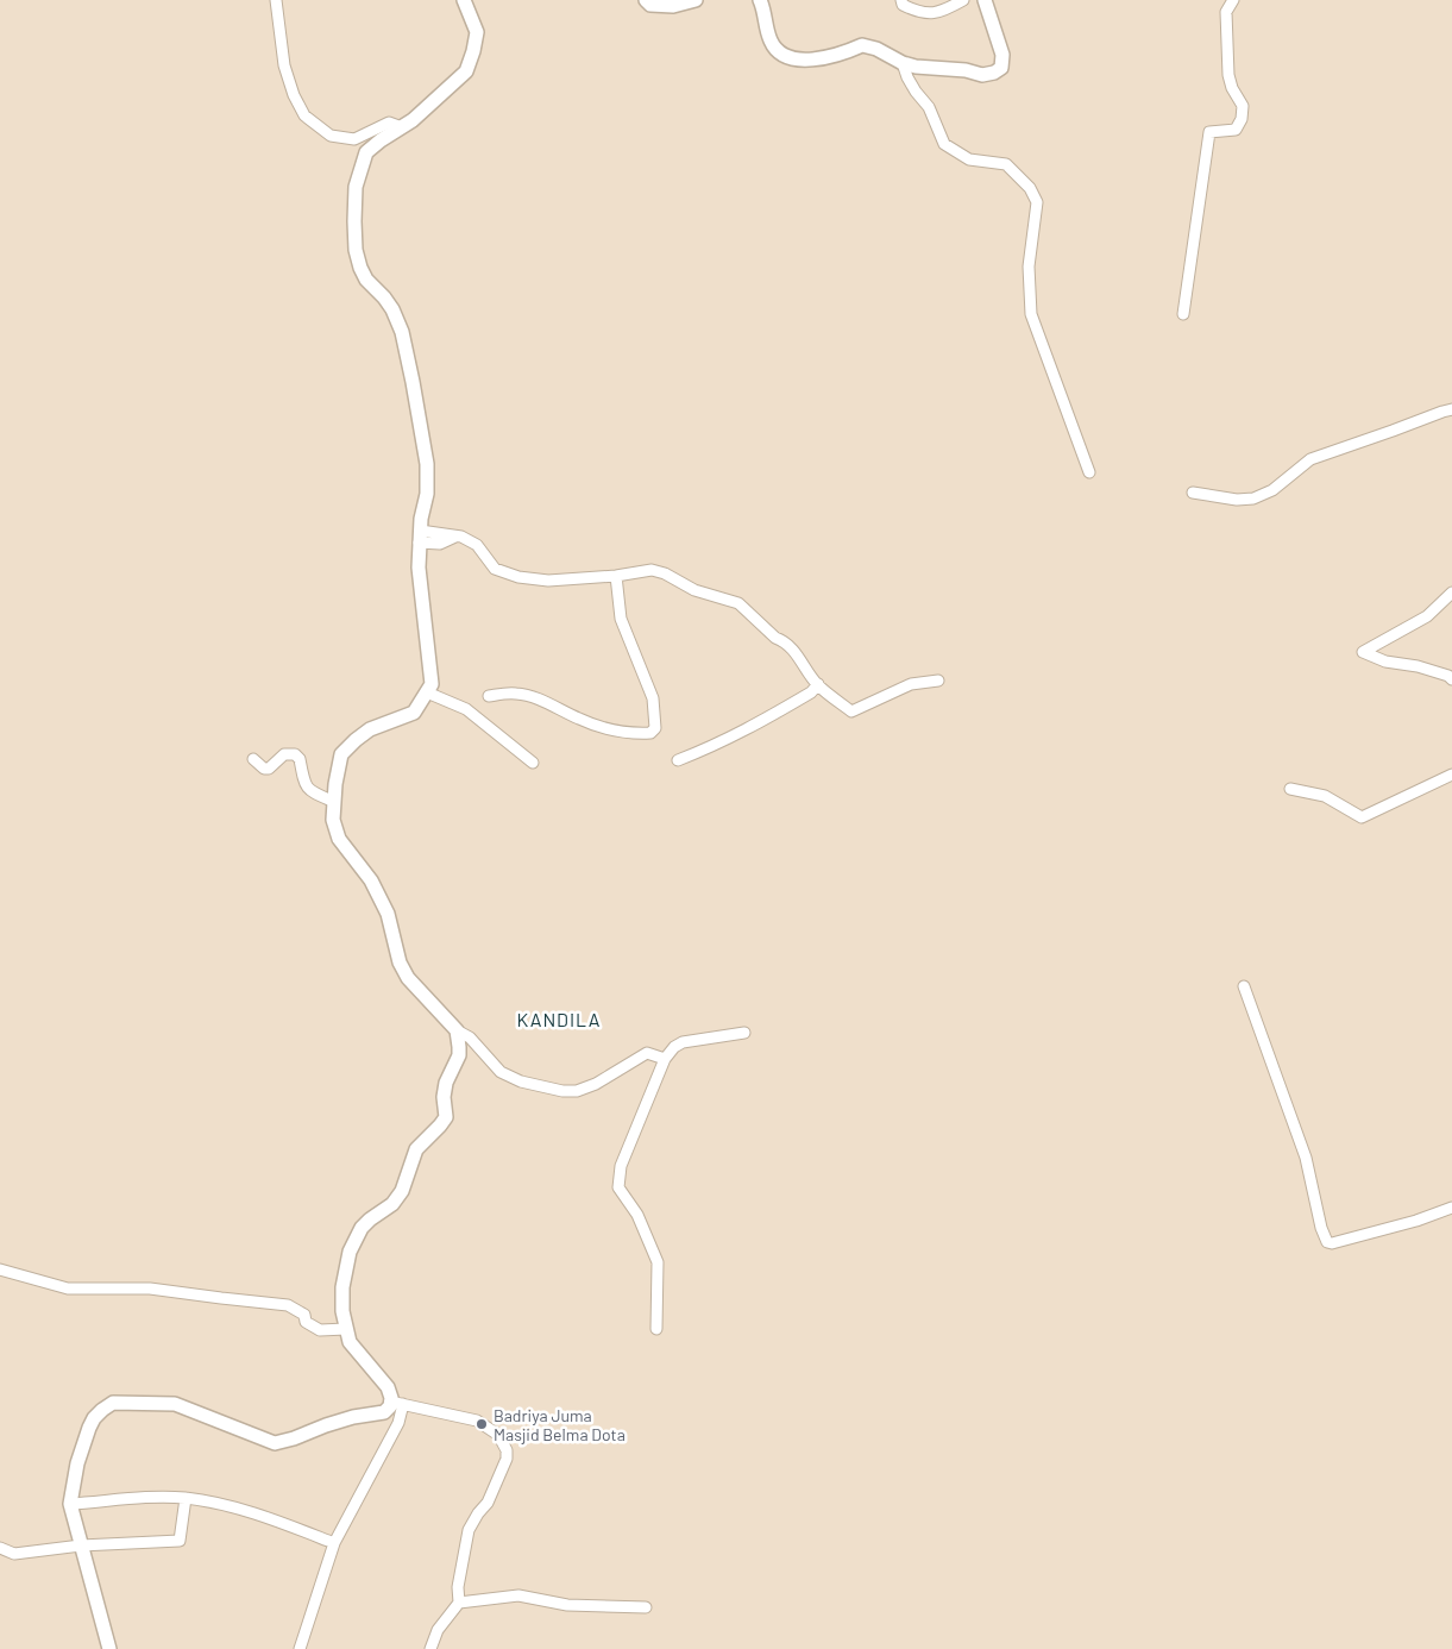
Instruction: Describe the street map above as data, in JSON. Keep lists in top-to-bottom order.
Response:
{
  "districts": ["KANDILA"],
  "places": ["Badriya Juma Masjid Belma Dota"]
}
